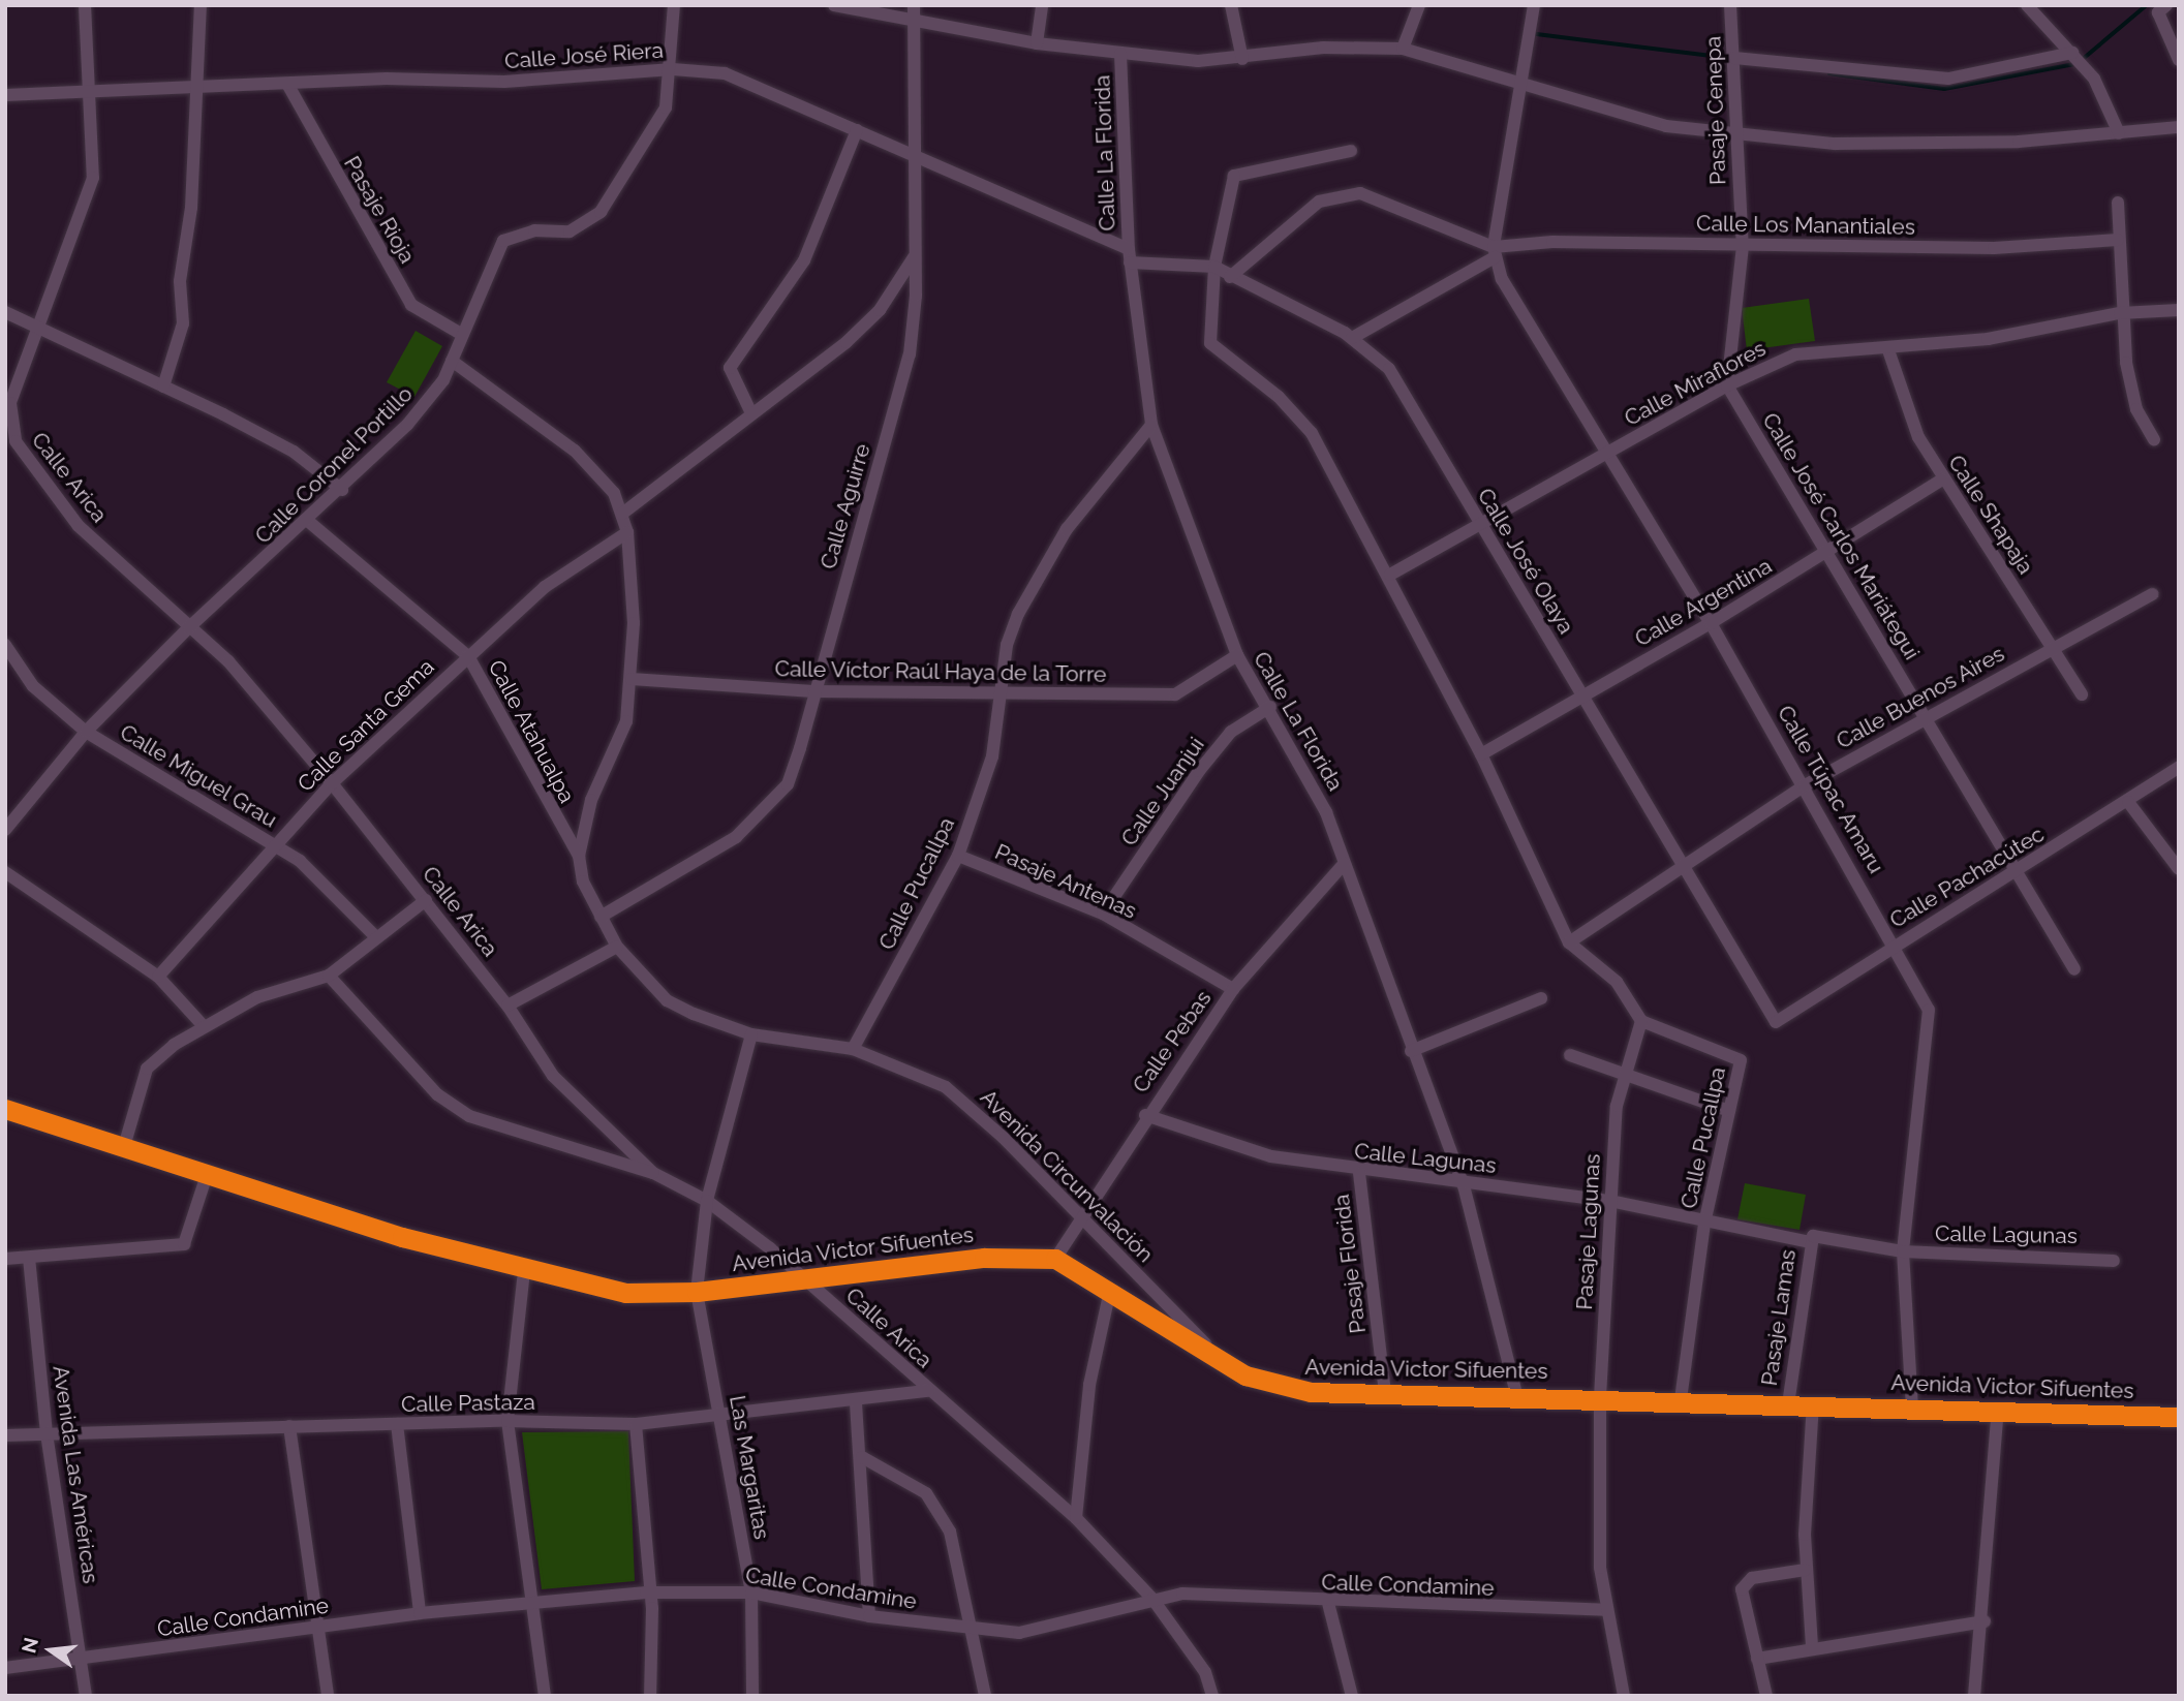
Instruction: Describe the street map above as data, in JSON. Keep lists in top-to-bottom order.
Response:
{
  "streets": {
    "highway": ["Avenida Victor Sifuentes"],
    "street": [
      "Calle José Riera",
      "Pasaje Cenepa",
      "Calle La Florida",
      "Pasaje Rioja",
      "Calle Los Manantiales",
      "Calle Miraflores",
      "Calle Coronel Portillo",
      "Calle Arica",
      "Calle Aguirre",
      "Calle Shapaja",
      "Calle José Carlos Mariátegui",
      "Calle José Olaya",
      "Calle Argentina",
      "Calle Víctor Raúl Haya de la Torre",
      "Calle Buenos Aires",
      "Calle Santa Gema",
      "Calle Atahualpa",
      "Calle Miguel Grau",
      "Calle Túpac Amaru",
      "Calle Juanjui",
      "Calle Pachacútec",
      "Pasaje Antenas",
      "Calle Pucallpa",
      "Calle Pebas",
      "Calle Lagunas",
      "Avenida Circunvalación",
      "Pasaje Lagunas",
      "Pasaje Florida",
      "Pasaje Lamas",
      "Calle Pastaza",
      "Las Margaritas",
      "Avenida Las Américas",
      "Calle Condamine"
    ]
  },
  "crossings": [
    ["Calle José Riera", "Calle La Florida"],
    ["Calle José Riera", "Pasaje Rioja"],
    ["Calle José Riera", "Calle Coronel Portillo"],
    ["Calle José Riera", "Calle Arica"],
    ["Calle José Riera", "Calle Aguirre"],
    ["Pasaje Cenepa", "Calle Los Manantiales"],
    ["Pasaje Cenepa", "Calle Miraflores"],
    ["Pasaje Cenepa", "Calle José Carlos Mariátegui"],
    ["Calle La Florida", "Calle Víctor Raúl Haya de la Torre"],
    ["Calle La Florida", "Calle Juanjui"],
    ["Calle La Florida", "Calle Pucallpa"],
    ["Calle La Florida", "Calle Pebas"],
    ["Calle La Florida", "Calle Lagunas"],
    ["Calle La Florida", "Avenida Victor Sifuentes"],
    ["Pasaje Rioja", "Calle Coronel Portillo"],
    ["Calle Los Manantiales", "Calle Túpac Amaru"],
    ["Calle Miraflores", "Calle Shapaja"],
    ["Calle Miraflores", "Calle José Carlos Mariátegui"],
    ["Calle Miraflores", "Calle José Olaya"],
    ["Calle Miraflores", "Calle Túpac Amaru"],
    ["Calle Coronel Portillo", "Calle Arica"],
    ["Calle Coronel Portillo", "Calle Atahualpa"],
    ["Calle Coronel Portillo", "Calle Miguel Grau"],
    ["Calle Arica", "Calle Santa Gema"],
    ["Calle Arica", "Avenida Victor Sifuentes"],
    ["Calle Arica", "Calle Pastaza"],
    ["Calle Arica", "Las Margaritas"],
    ["Calle Arica", "Calle Condamine"],
    ["Calle Aguirre", "Calle Víctor Raúl Haya de la Torre"],
    ["Calle Aguirre", "Avenida Circunvalación"],
    ["Calle Shapaja", "Calle Argentina"],
    ["Calle Shapaja", "Calle Buenos Aires"],
    ["Calle José Carlos Mariátegui", "Calle Argentina"],
    ["Calle José Carlos Mariátegui", "Calle Buenos Aires"],
    ["Calle José Carlos Mariátegui", "Calle Pachacútec"],
    ["Calle José Olaya", "Calle Argentina"],
    ["Calle José Olaya", "Calle Buenos Aires"],
    ["Calle José Olaya", "Calle Pachacútec"],
    ["Calle Argentina", "Calle Túpac Amaru"],
    ["Calle Víctor Raúl Haya de la Torre", "Calle Pucallpa"],
    ["Calle Buenos Aires", "Calle Túpac Amaru"],
    ["Calle Santa Gema", "Calle Atahualpa"],
    ["Calle Santa Gema", "Calle Miguel Grau"],
    ["Calle Atahualpa", "Avenida Circunvalación"],
    ["Calle Túpac Amaru", "Calle Pachacútec"],
    ["Calle Túpac Amaru", "Calle Lagunas"],
    ["Calle Túpac Amaru", "Avenida Victor Sifuentes"],
    ["Calle Juanjui", "Pasaje Antenas"],
    ["Pasaje Antenas", "Calle Pucallpa"],
    ["Pasaje Antenas", "Calle Pebas"],
    ["Calle Pucallpa", "Calle Lagunas"],
    ["Calle Pucallpa", "Avenida Circunvalación"],
    ["Calle Pucallpa", "Pasaje Lagunas"],
    ["Calle Pucallpa", "Avenida Victor Sifuentes"],
    ["Calle Pebas", "Calle Lagunas"],
    ["Calle Pebas", "Avenida Circunvalación"],
    ["Calle Pebas", "Avenida Victor Sifuentes"],
    ["Calle Lagunas", "Pasaje Lagunas"],
    ["Calle Lagunas", "Pasaje Florida"],
    ["Calle Lagunas", "Pasaje Lamas"],
    ["Avenida Circunvalación", "Avenida Victor Sifuentes"],
    ["Avenida Circunvalación", "Las Margaritas"],
    ["Pasaje Lagunas", "Avenida Victor Sifuentes"],
    ["Pasaje Lagunas", "Calle Condamine"],
    ["Avenida Victor Sifuentes", "Pasaje Florida"],
    ["Avenida Victor Sifuentes", "Pasaje Lamas"],
    ["Avenida Victor Sifuentes", "Las Margaritas"],
    ["Calle Pastaza", "Las Margaritas"],
    ["Calle Pastaza", "Avenida Las Américas"],
    ["Las Margaritas", "Calle Condamine"],
    ["Avenida Las Américas", "Calle Condamine"]
  ],
  "north": "left"
}
